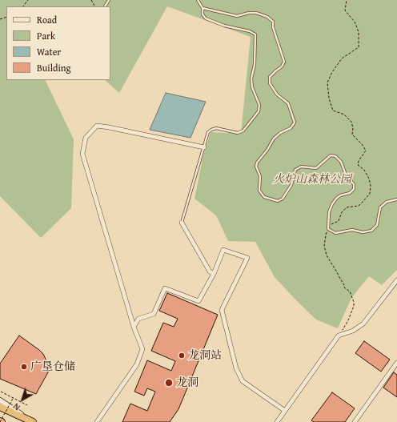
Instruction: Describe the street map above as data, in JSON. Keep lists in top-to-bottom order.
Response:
{
  "parks": ["火炉山森林公园"],
  "places": ["龙洞站", "广垦仓储", "龙洞"],
  "legend": [
    "Road",
    "Park",
    "Water",
    "Building"
  ],
  "north": "bottom left"
}
